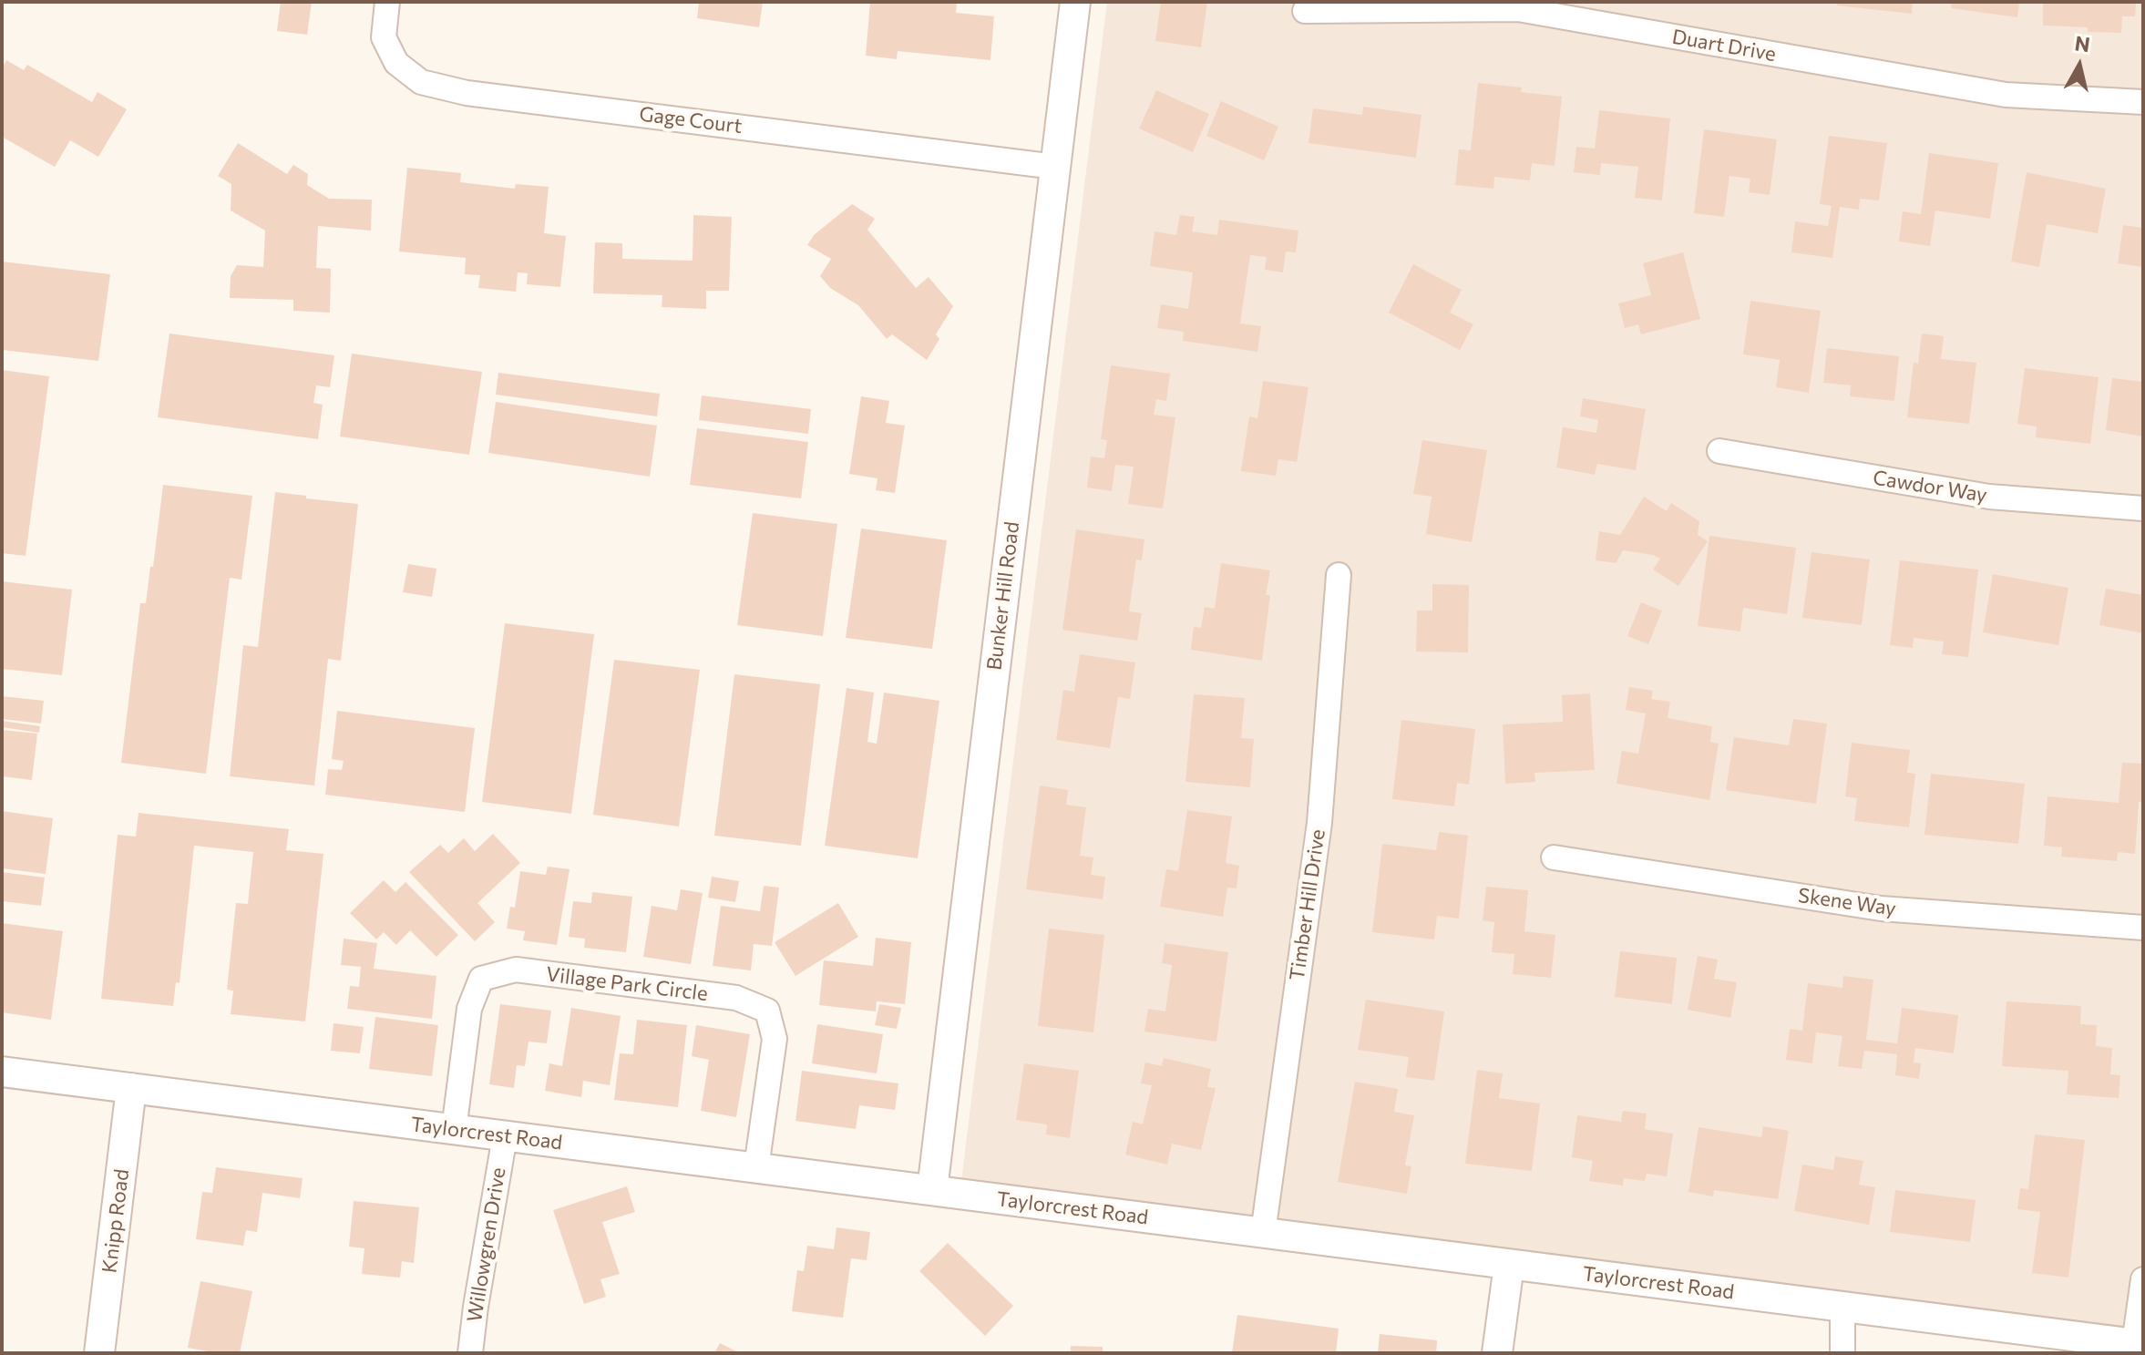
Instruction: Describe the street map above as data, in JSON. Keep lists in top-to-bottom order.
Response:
{
  "streets": {
    "street": [
      "Duart Drive",
      "Gage Court",
      "Cawdor Way",
      "Bunker Hill Road",
      "Skene Way",
      "Timber Hill Drive",
      "Village Park Circle",
      "Taylorcrest Road",
      "Knipp Road",
      "Willowgren Drive"
    ]
  },
  "crossings": [
    ["Gage Court", "Bunker Hill Road"],
    ["Bunker Hill Road", "Taylorcrest Road"],
    ["Timber Hill Drive", "Taylorcrest Road"],
    ["Village Park Circle", "Taylorcrest Road"],
    ["Taylorcrest Road", "Knipp Road"],
    ["Taylorcrest Road", "Willowgren Drive"]
  ],
  "north": "top"
}
